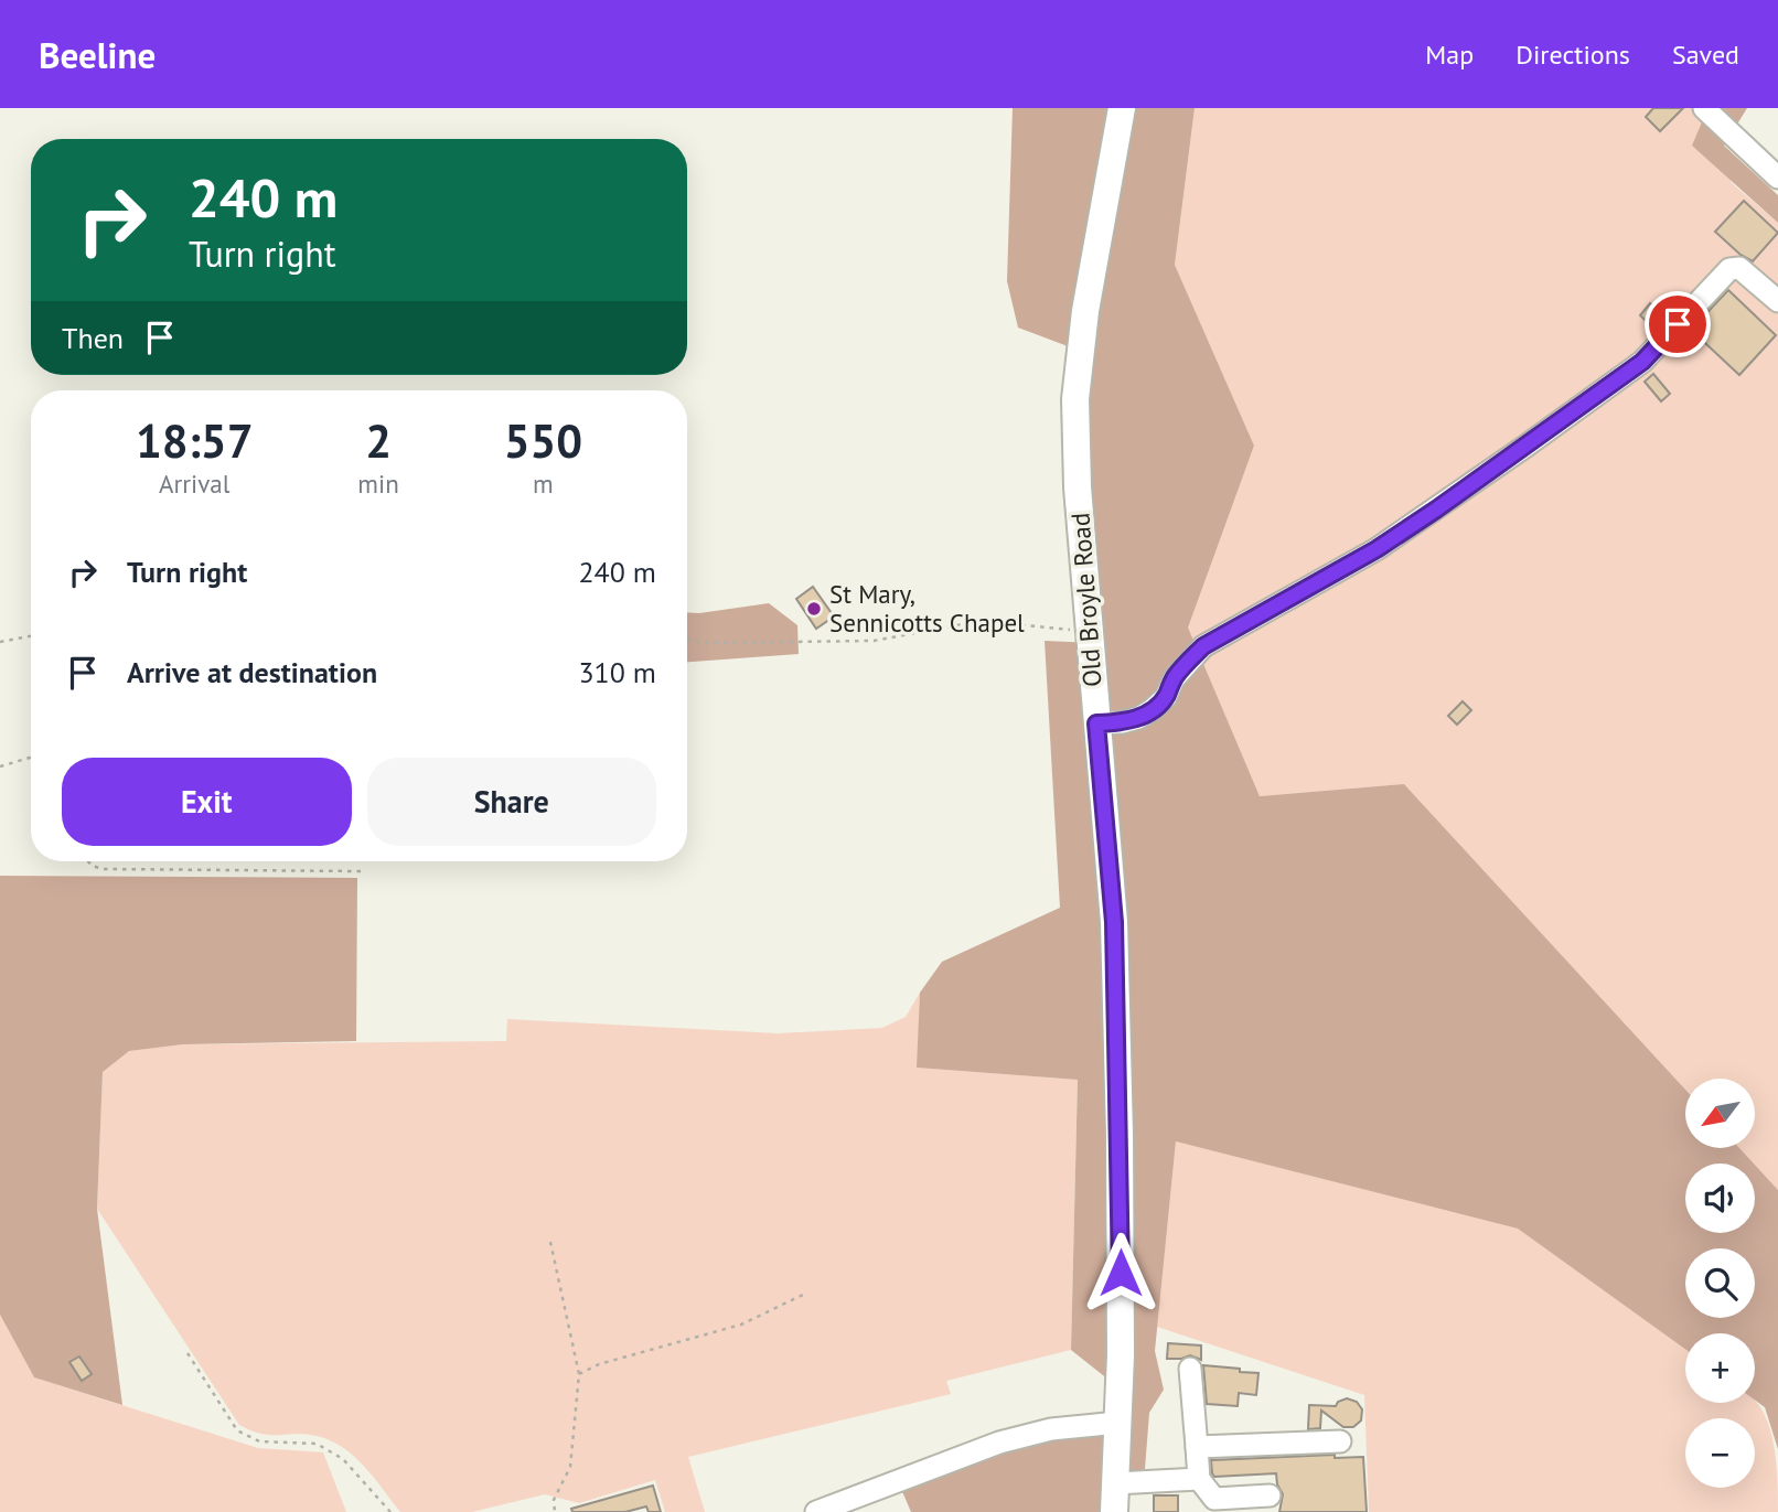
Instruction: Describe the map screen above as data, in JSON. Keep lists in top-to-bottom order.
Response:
{
  "streets": {
    "main road": ["Old Broyle Road"]
  },
  "places": ["St Mary, Sennicotts Chapel"],
  "north": "bottom left",
  "page": {
    "header": "Beeline",
    "nav": ["Map", "Directions", "Saved"],
    "turn": ["240 m", "Turn right"],
    "then": "Then",
    "eta": [
      "18:57",
      "Arrival",
      "2",
      "min",
      "550",
      "m"
    ],
    "list": [
      {
        "name": "Turn right",
        "value": "240 m"
      },
      {
        "name": "Arrive at destination",
        "value": "310 m"
      }
    ],
    "buttons": ["Exit", "Share"],
    "map_buttons": ["+", "−"]
  }
}
